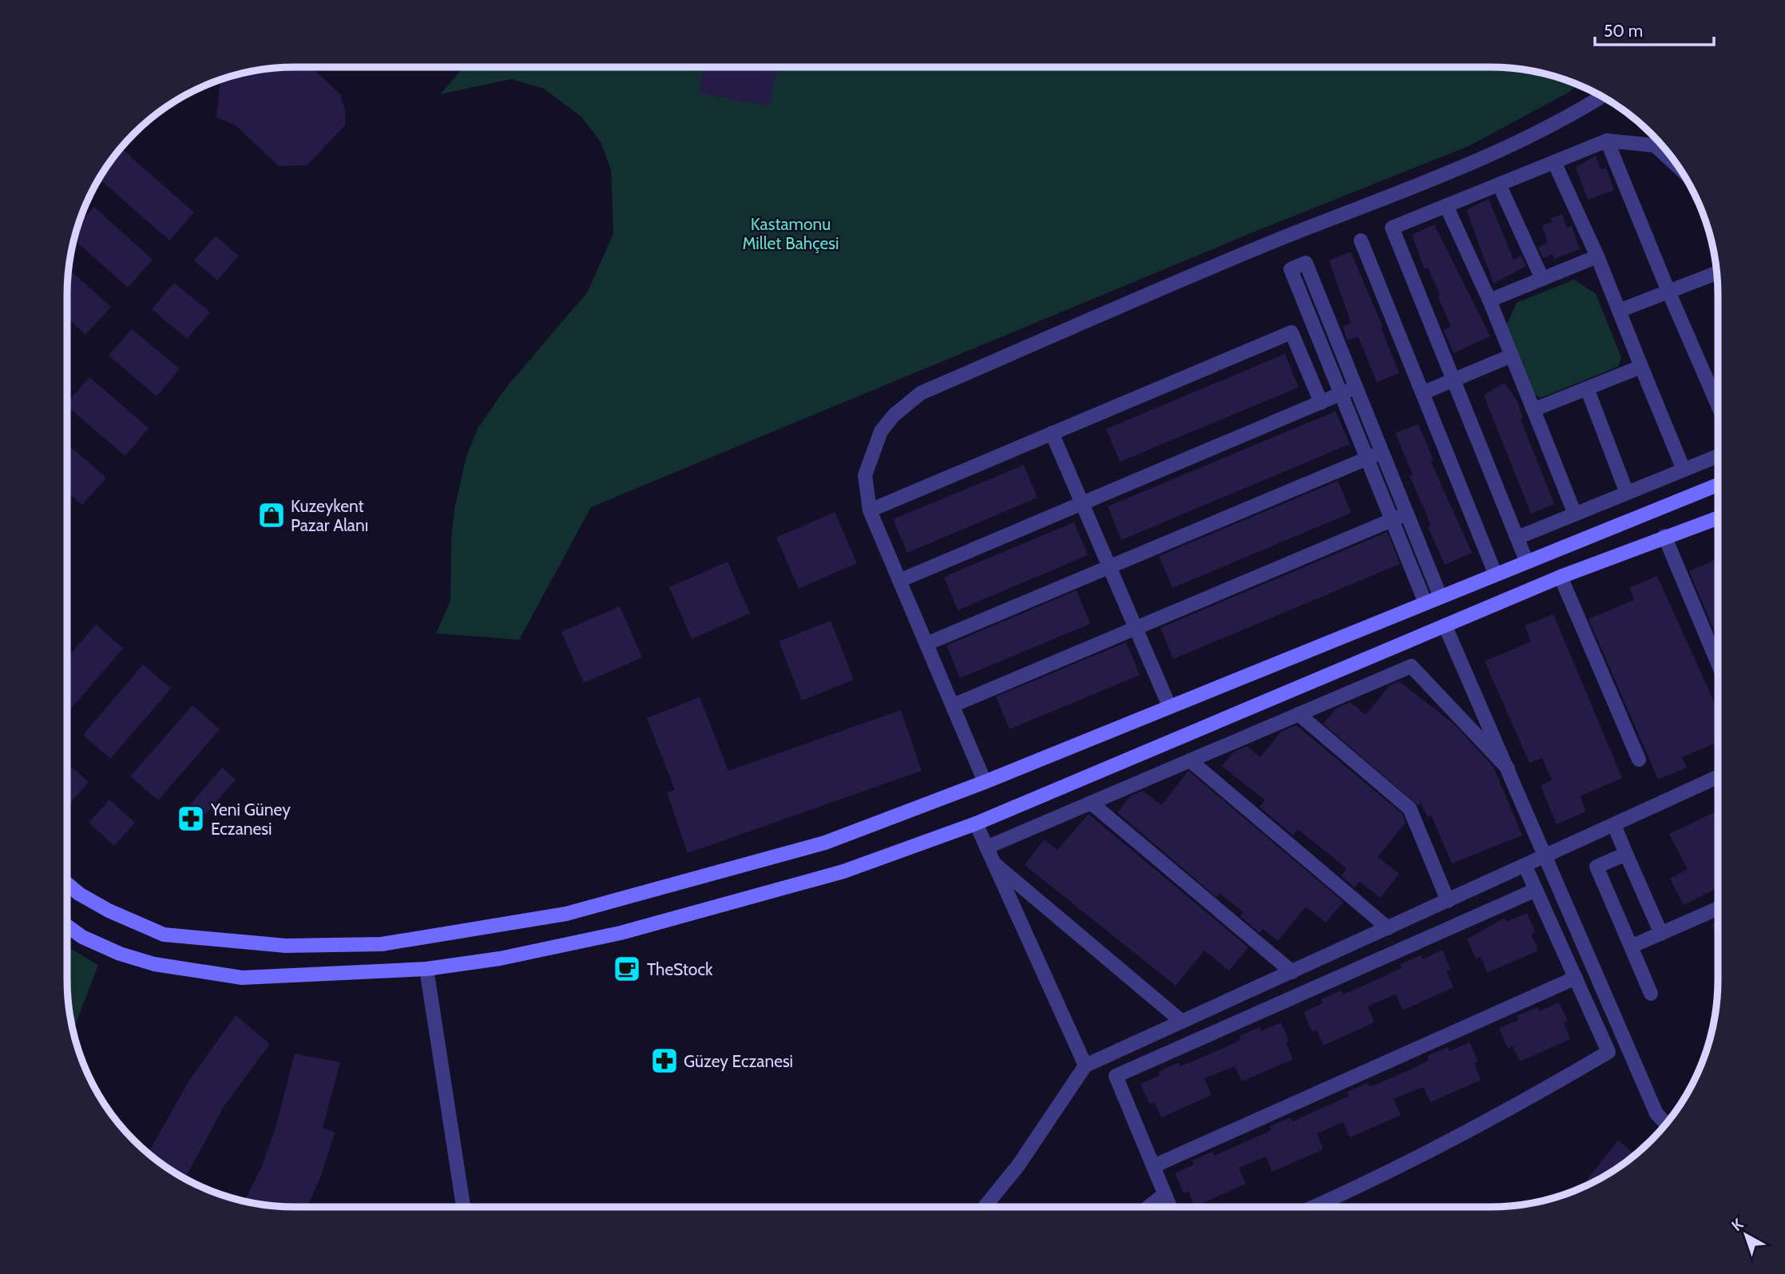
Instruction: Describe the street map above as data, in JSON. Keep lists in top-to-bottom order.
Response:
{
  "parks": ["Kastamonu Millet Bahçesi"],
  "places": {
    "shop": ["Kuzeykent Pazar Alanı"],
    "pharmacy": ["Yeni Güney Eczanesi", "Güzey Eczanesi"],
    "cafe": ["TheStock"]
  },
  "scale_bar": "50 m",
  "north": "top left"
}
